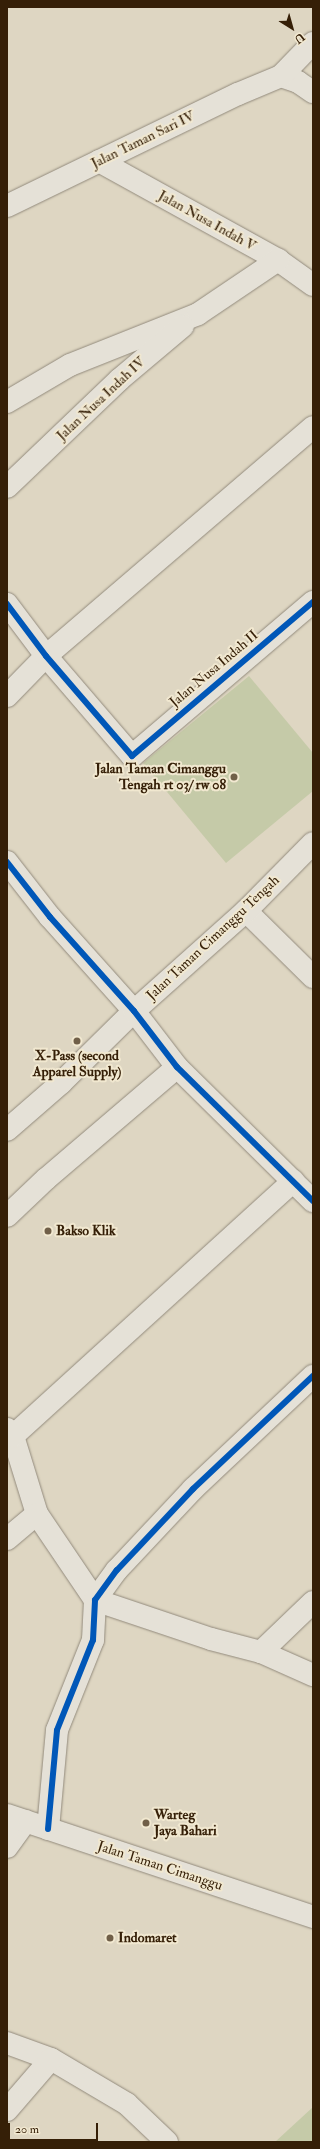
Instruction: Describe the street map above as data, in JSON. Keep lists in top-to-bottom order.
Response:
{
  "streets": {
    "street": [
      "Jalan Taman Sari IV",
      "Jalan Nusa Indah V",
      "Jalan Nusa Indah IV",
      "Jalan Nusa Indah II",
      "Jalan Taman Cimanggu Tengah",
      "Jalan Taman Cimanggu"
    ]
  },
  "crossings": [
    ["Jalan Taman Sari IV", "Jalan Nusa Indah V"],
    ["Jalan Nusa Indah V", "Jalan Nusa Indah IV"]
  ],
  "places": [
    "Jalan Taman Cimanggu Tengah rt 03/ rw 08",
    "X-Pass (second Apparel Supply)",
    "Bakso Klik",
    "Warteg Jaya Bahari",
    "Indomaret"
  ],
  "scale_bar": "20 m",
  "north": "bottom right"
}
